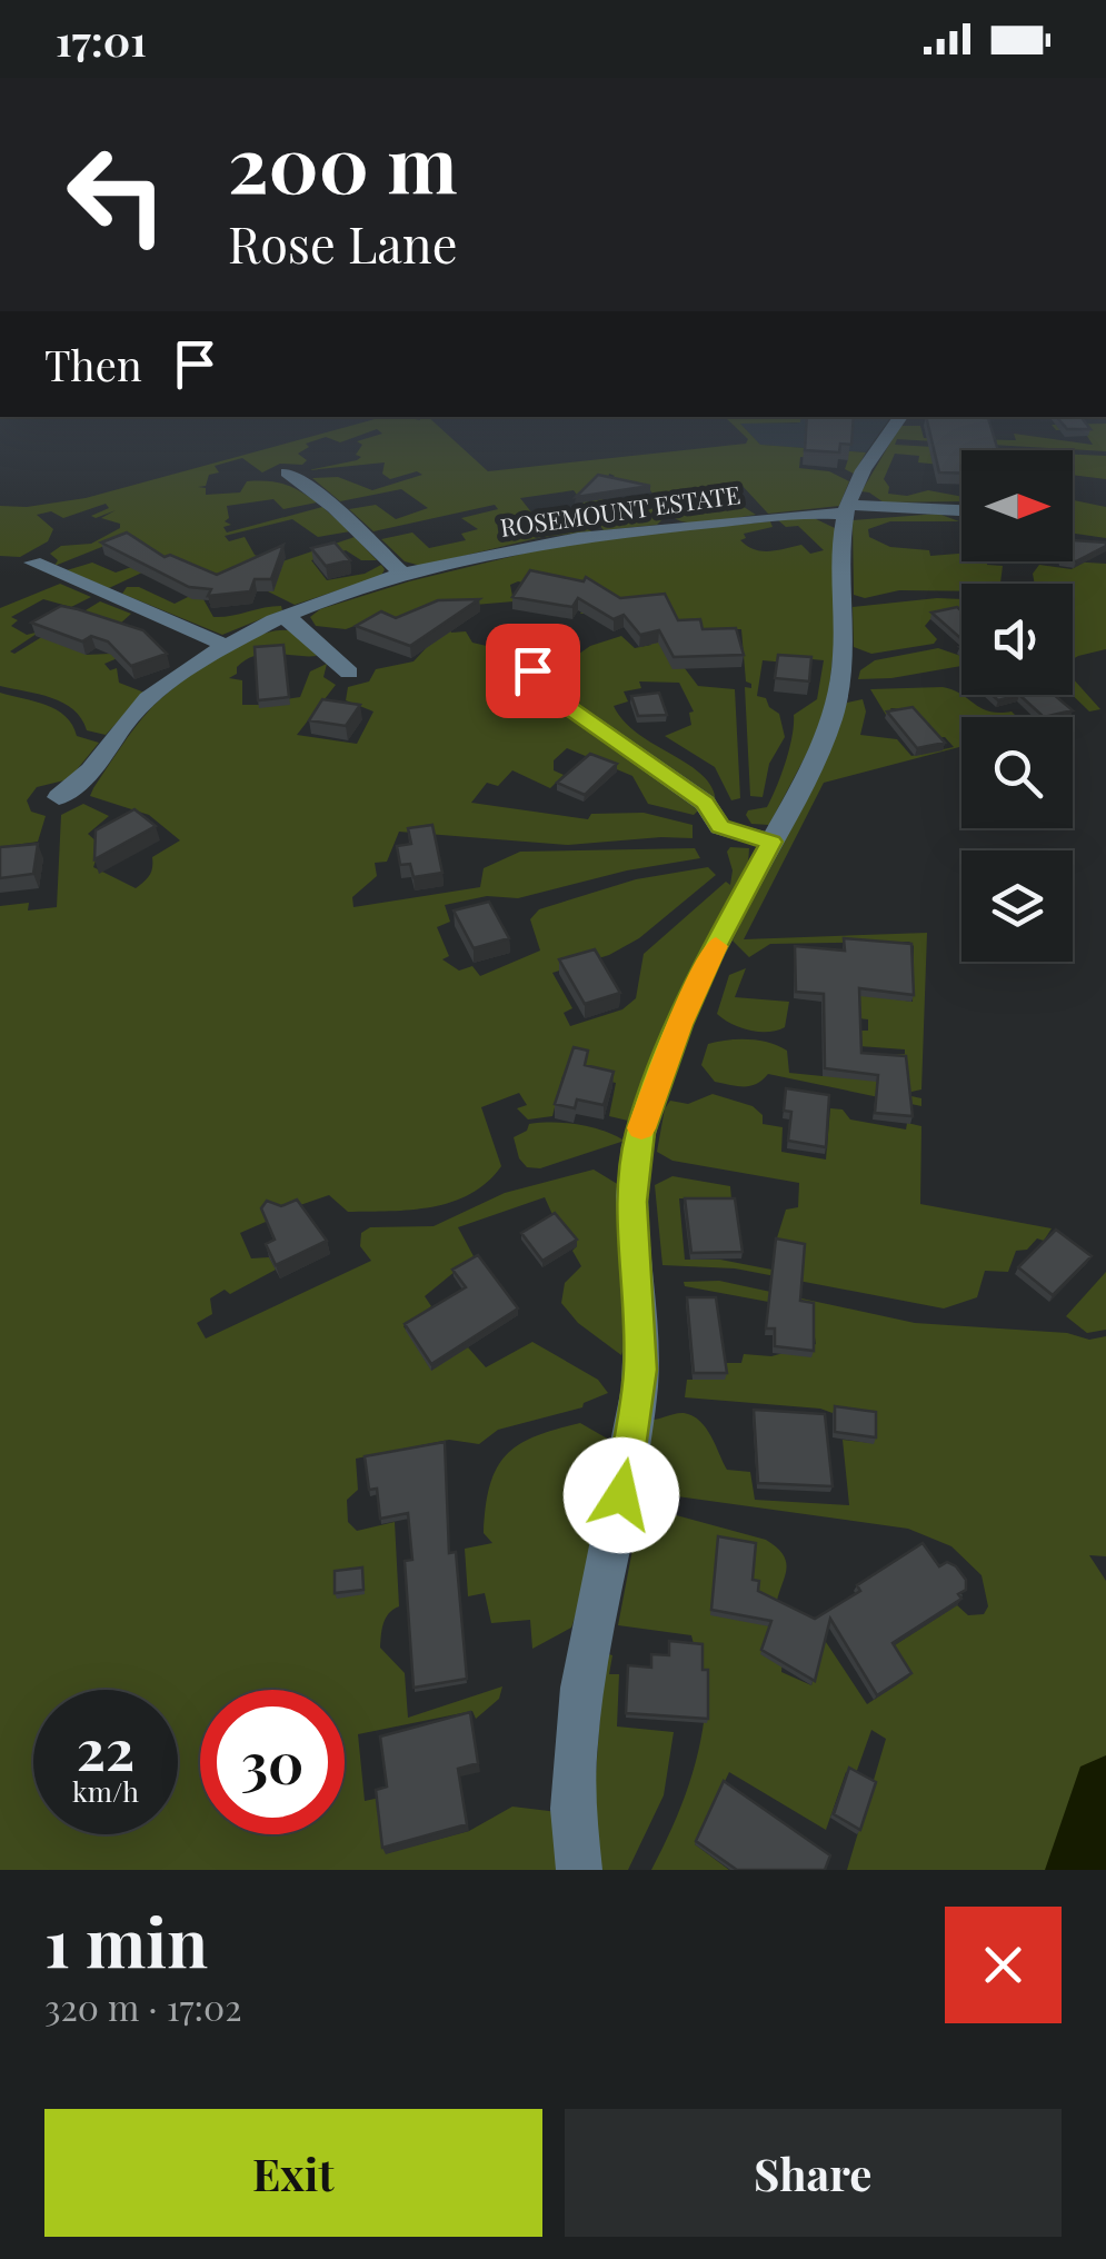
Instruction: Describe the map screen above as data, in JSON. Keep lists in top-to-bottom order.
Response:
{
  "streets": {
    "street": ["ROSEMOUNT ESTATE"]
  },
  "north": "right",
  "page": {
    "status": "17:01",
    "turn": ["200 m", "Rose Lane"],
    "then": "Then",
    "speed": "22 km/h",
    "limit": "30",
    "heading": ["1 min", "320 m · 17:02"],
    "buttons": ["Exit", "Share"]
  }
}
